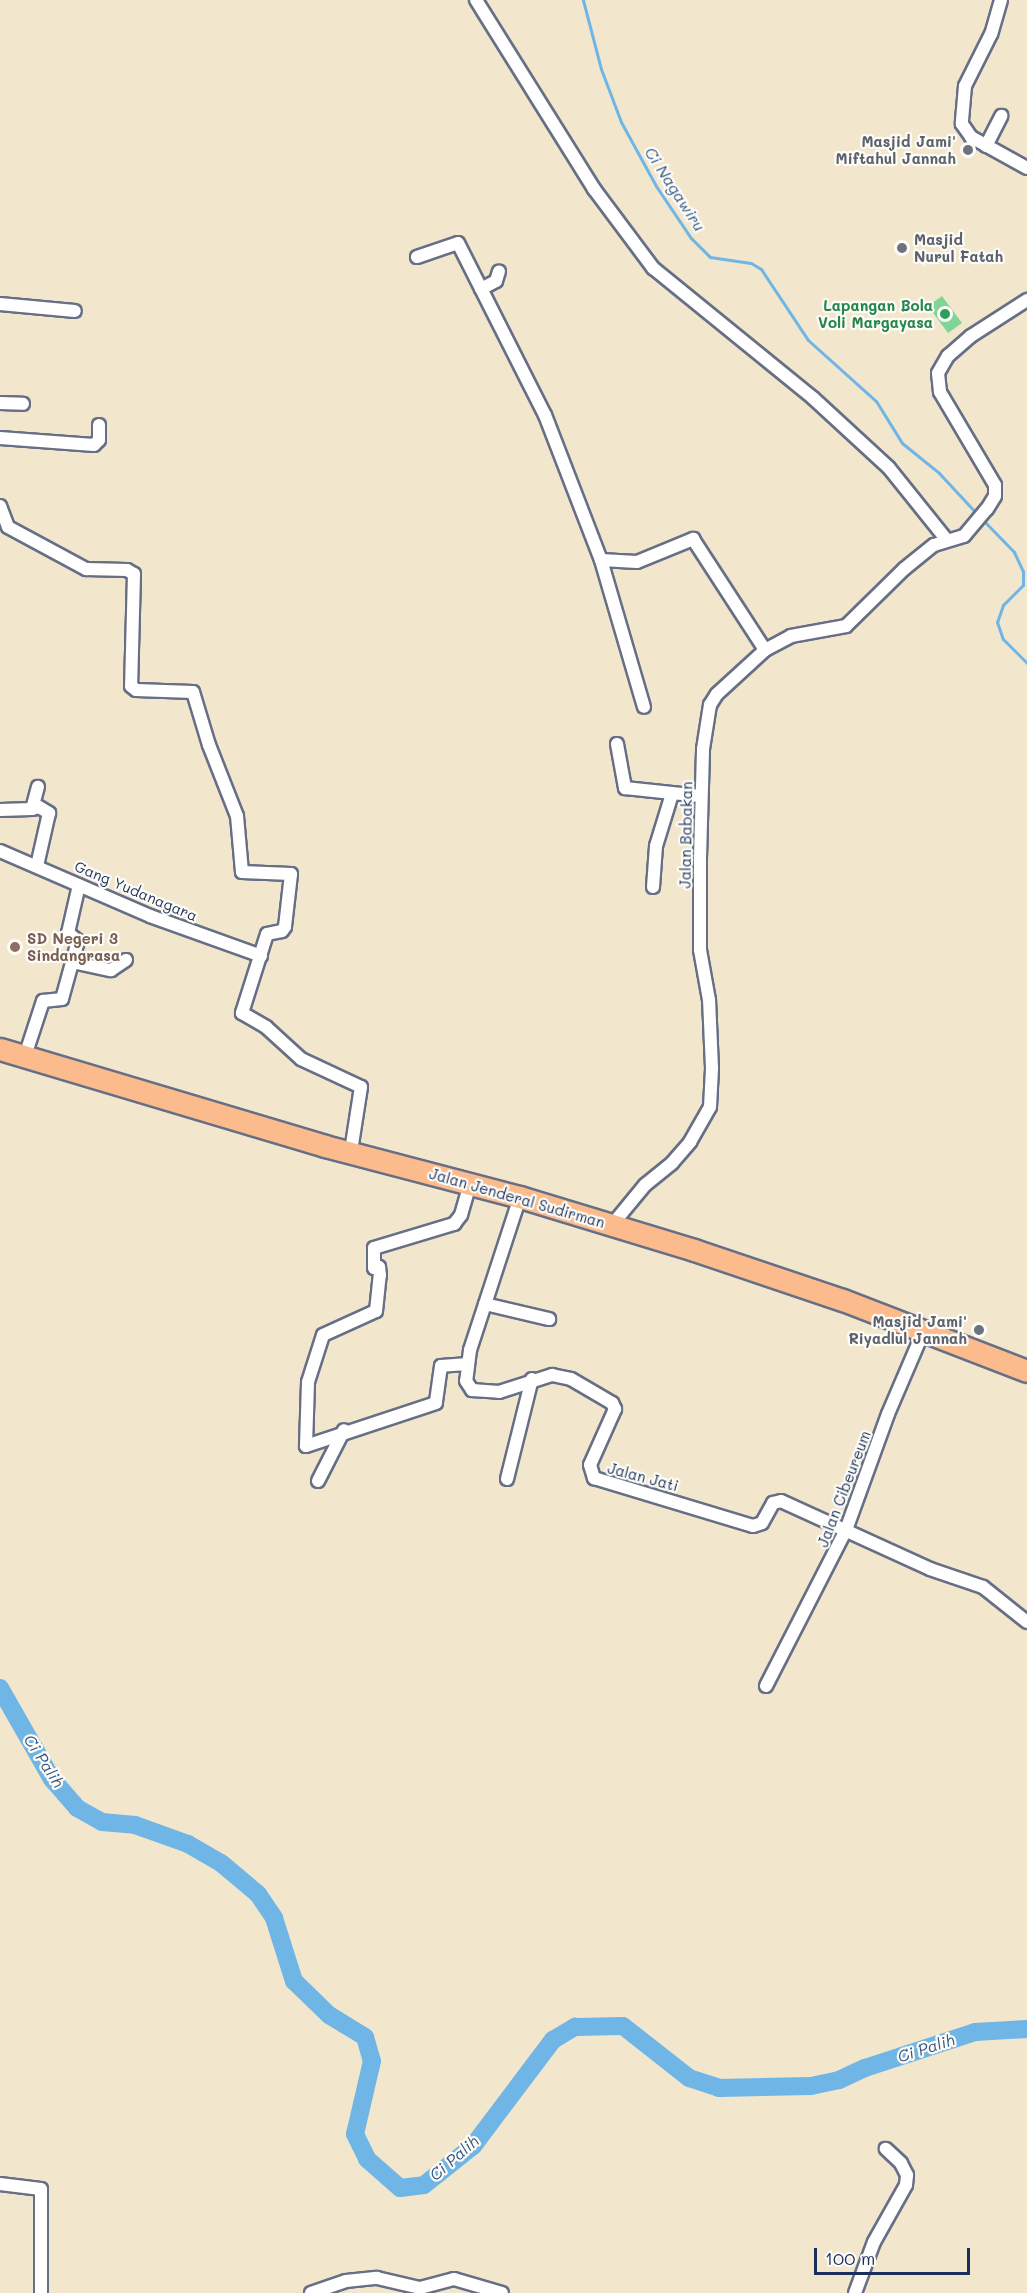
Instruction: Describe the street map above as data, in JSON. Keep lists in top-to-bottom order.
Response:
{
  "streets": {
    "highway": ["Jalan Jenderal Sudirman"],
    "street": [
      "Jalan Babakan",
      "Gang Yudanagara",
      "Jalan Jati",
      "Jalan Cibeureum"
    ]
  },
  "crossings": [
    ["Jalan Babakan", "Jalan Jenderal Sudirman"],
    ["Jalan Jenderal Sudirman", "Jalan Cibeureum"],
    ["Jalan Jati", "Jalan Cibeureum"]
  ],
  "water": ["Ci Nagawiru", "Ci Palih"],
  "places": [
    "Masjid Jami' Miftahul Jannah",
    "Masjid Nurul Fatah",
    "Lapangan Bola Voli Margayasa",
    "SD Negeri 3 Sindangrasa",
    "Masjid Jami' Riyadlul Jannah"
  ],
  "scale_bar": "100 m"
}
